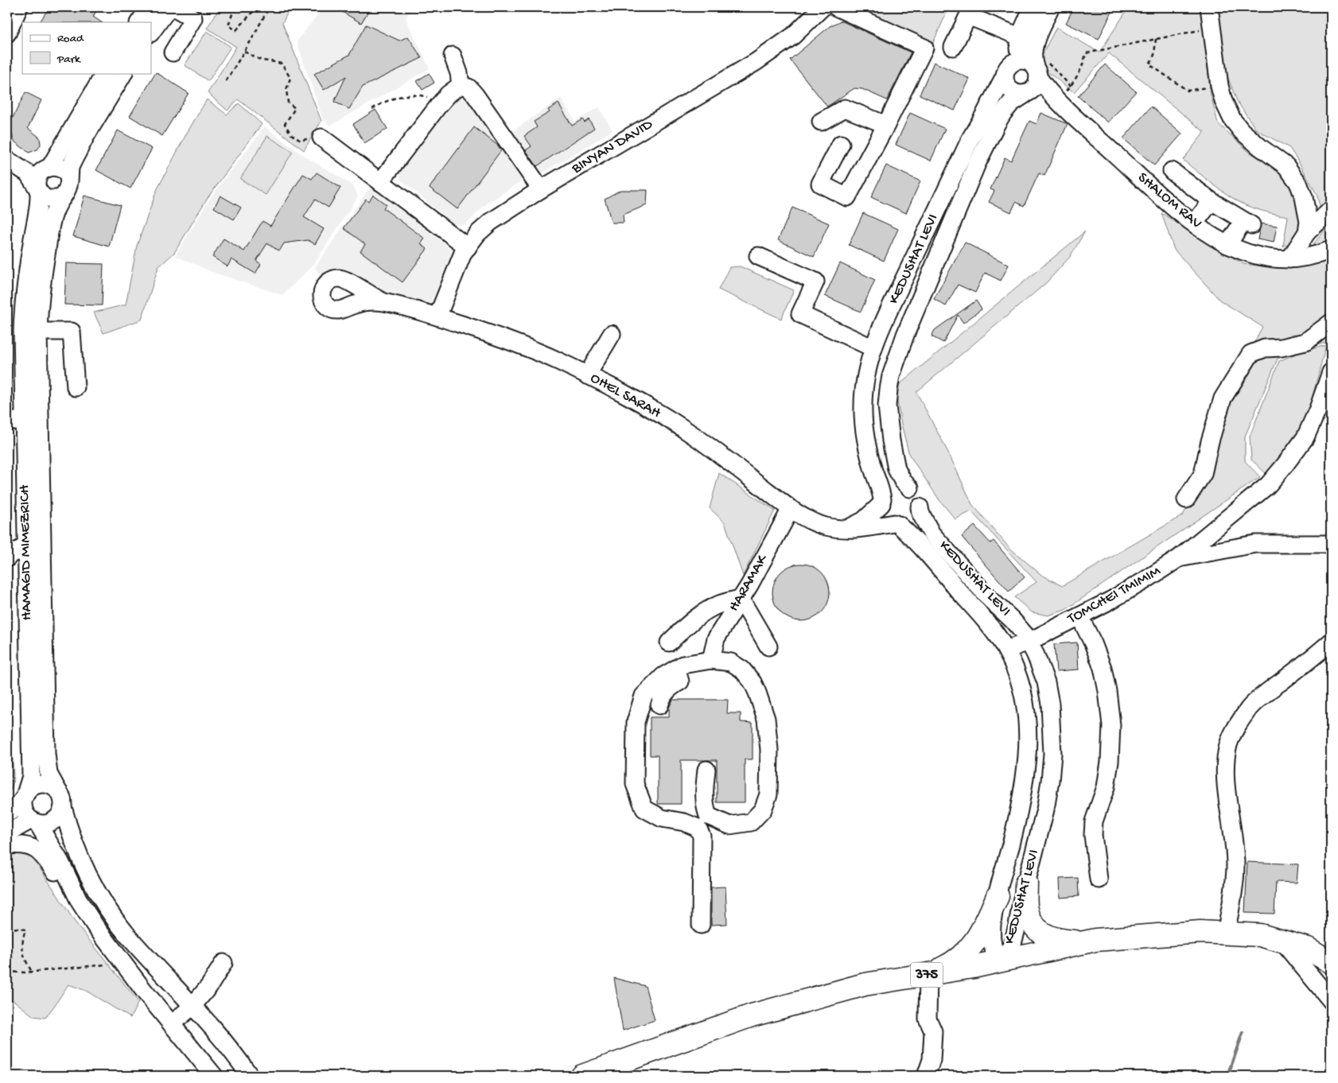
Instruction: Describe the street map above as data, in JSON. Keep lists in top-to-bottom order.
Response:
{
  "streets": {
    "main road": ["375"],
    "street": [
      "BINYAN DAVID",
      "SHALOM RAV",
      "KEDUSHAT LEVI",
      "OHEL SARAH",
      "HAMAGID MIMEZRICH",
      "HARAMAK",
      "TOMCHEI TMIMIM"
    ]
  },
  "crossings": [
    ["BINYAN DAVID", "OHEL SARAH"],
    ["SHALOM RAV", "KEDUSHAT LEVI"],
    ["KEDUSHAT LEVI", "OHEL SARAH"],
    ["KEDUSHAT LEVI", "TOMCHEI TMIMIM"],
    ["KEDUSHAT LEVI", "375"],
    ["OHEL SARAH", "HARAMAK"]
  ],
  "legend": ["Road", "Park"]
}
